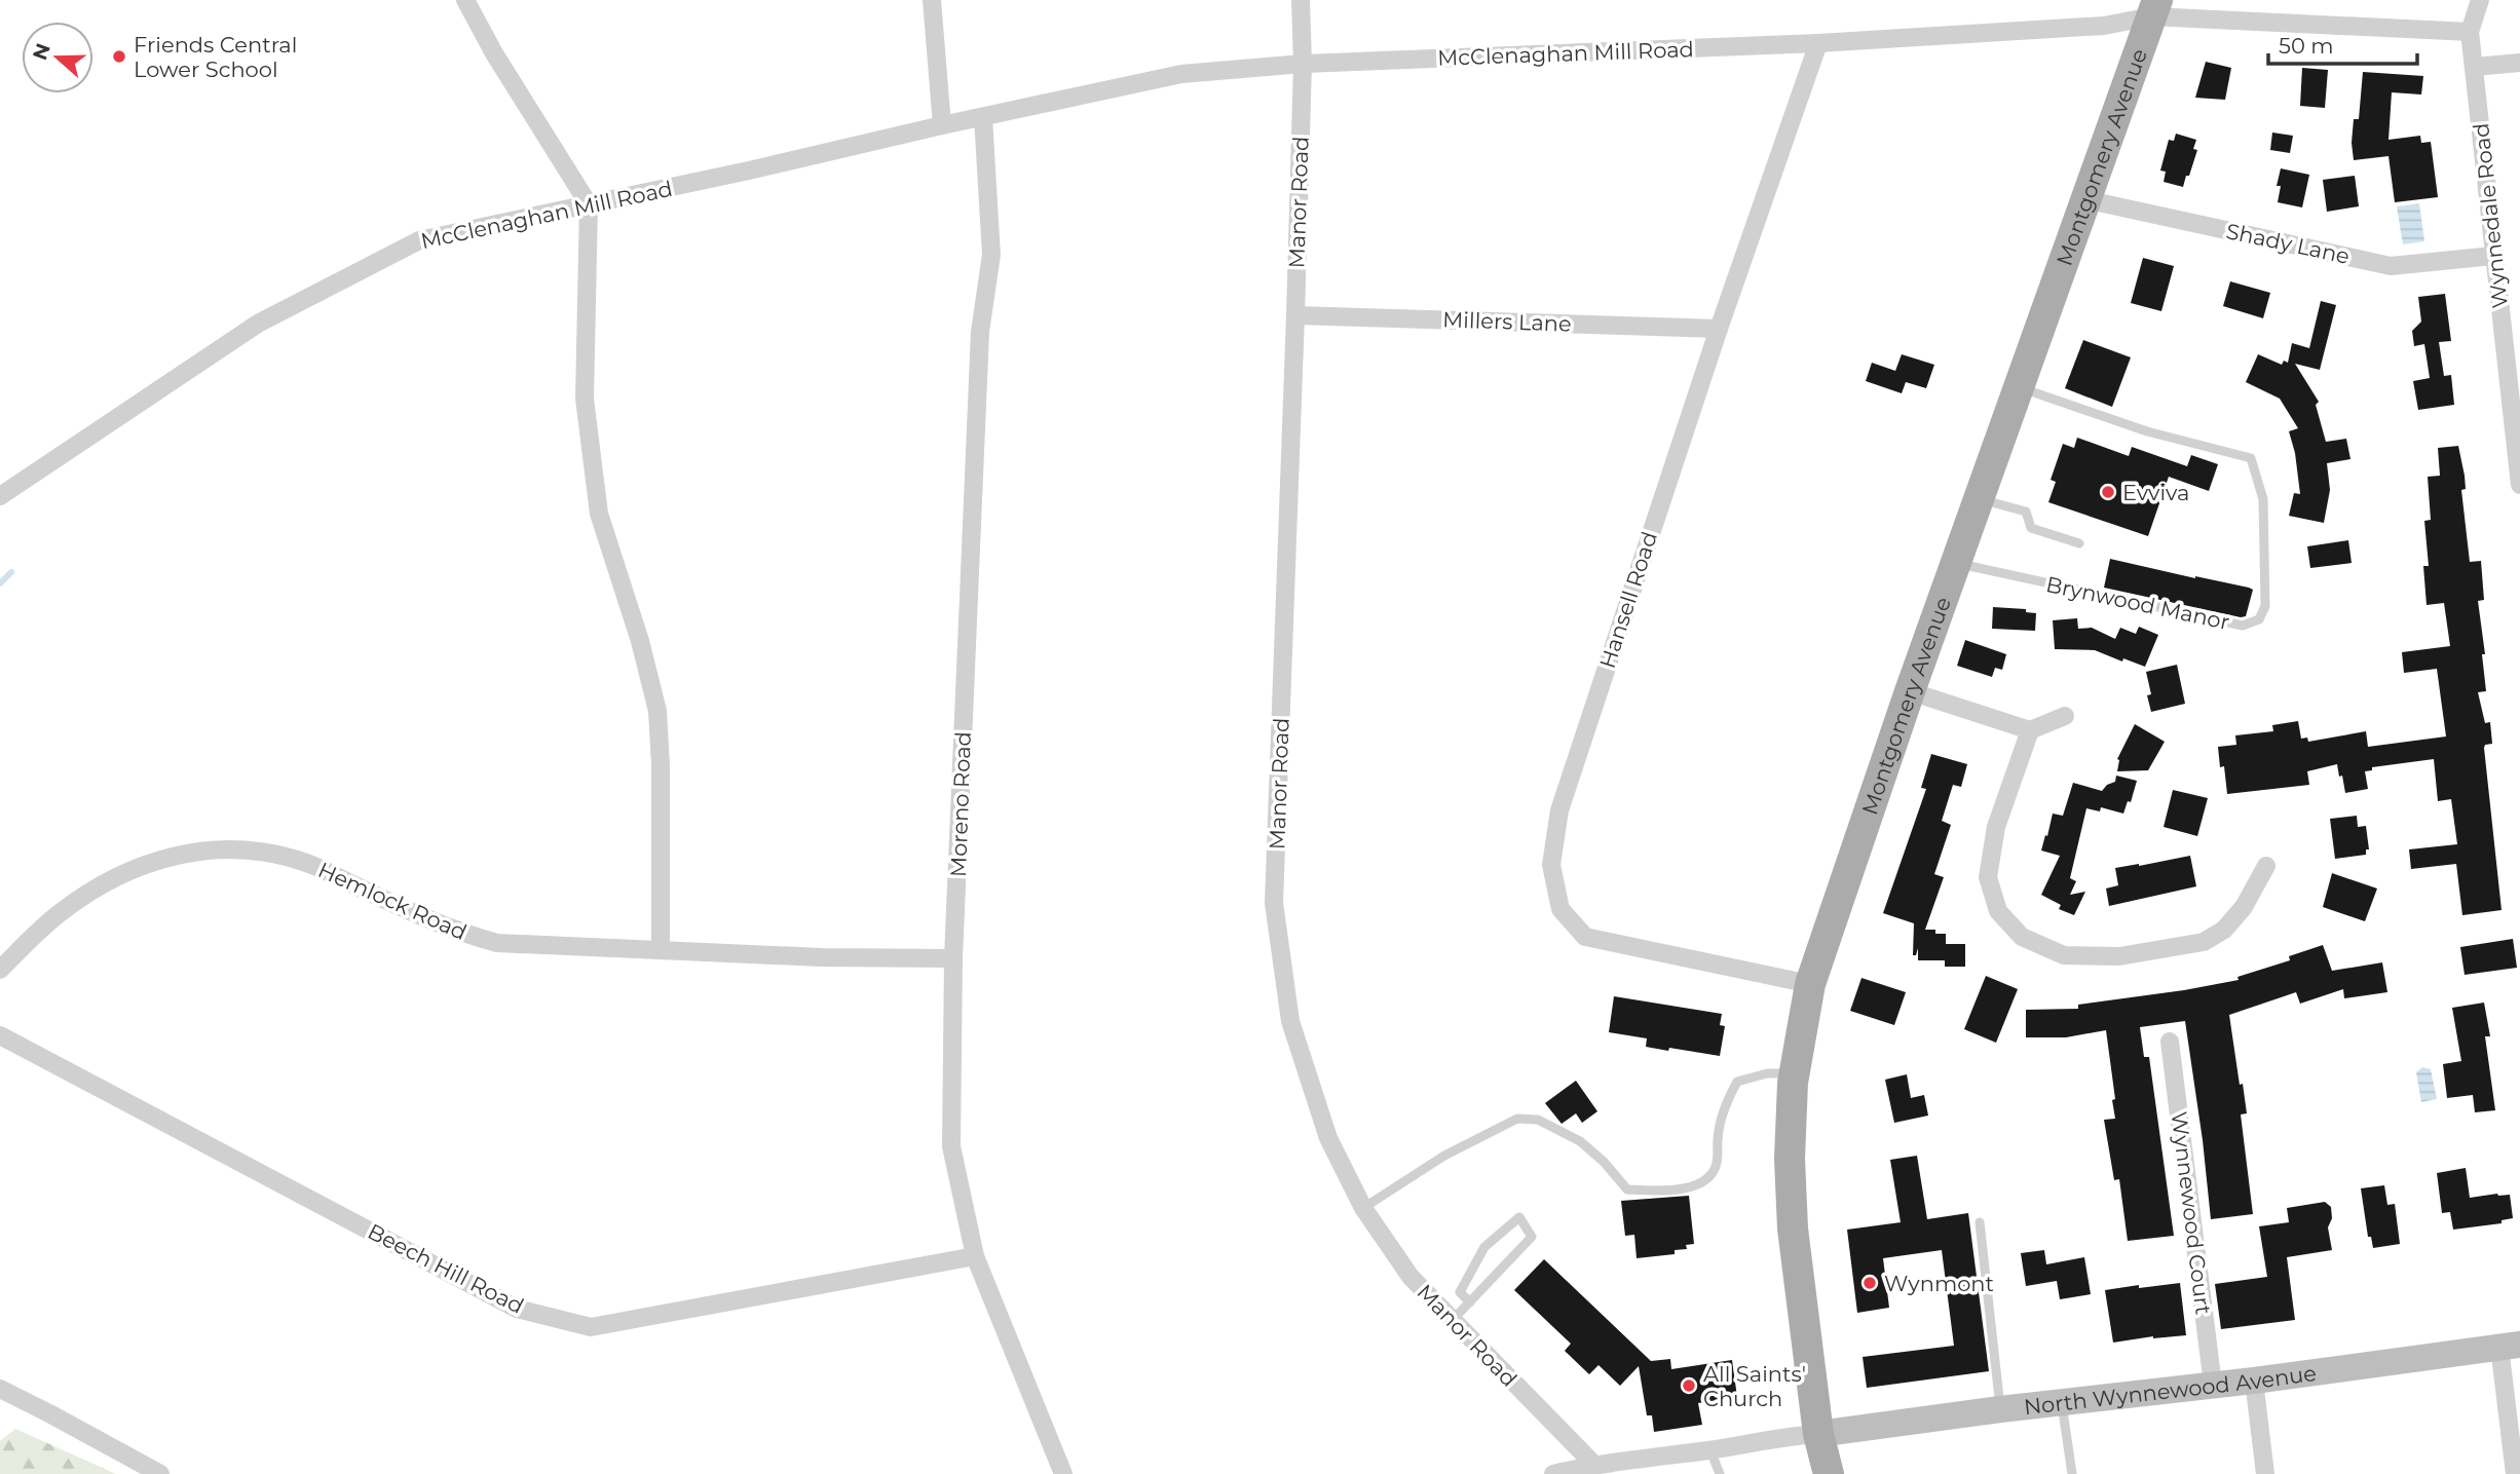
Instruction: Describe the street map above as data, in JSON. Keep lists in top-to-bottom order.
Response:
{
  "streets": {
    "main road": ["Montgomery Avenue"],
    "street": [
      "McClenaghan Mill Road",
      "Manor Road",
      "Wynnedale Road",
      "Shady Lane",
      "Millers Lane",
      "Hansell Road",
      "Moreno Road",
      "Hemlock Road",
      "Wynnewood Court",
      "Beech Hill Road",
      "North Wynnewood Avenue"
    ],
    "lane": ["Brynwood Manor"]
  },
  "crossings": [
    ["McClenaghan Mill Road", "Montgomery Avenue"],
    ["McClenaghan Mill Road", "Manor Road"],
    ["McClenaghan Mill Road", "Wynnedale Road"],
    ["McClenaghan Mill Road", "Hansell Road"],
    ["McClenaghan Mill Road", "Moreno Road"],
    ["Montgomery Avenue", "Shady Lane"],
    ["Montgomery Avenue", "Hansell Road"],
    ["Montgomery Avenue", "Brynwood Manor"],
    ["Montgomery Avenue", "North Wynnewood Avenue"],
    ["Manor Road", "Millers Lane"],
    ["Wynnedale Road", "Shady Lane"],
    ["Millers Lane", "Hansell Road"],
    ["Moreno Road", "Hemlock Road"],
    ["Moreno Road", "Beech Hill Road"],
    ["Wynnewood Court", "North Wynnewood Avenue"]
  ],
  "places": [
    "Friends Central Lower School",
    "Evviva",
    "Wynmont",
    "All Saints' Church"
  ],
  "scale_bar": "50 m",
  "north": "left"
}
